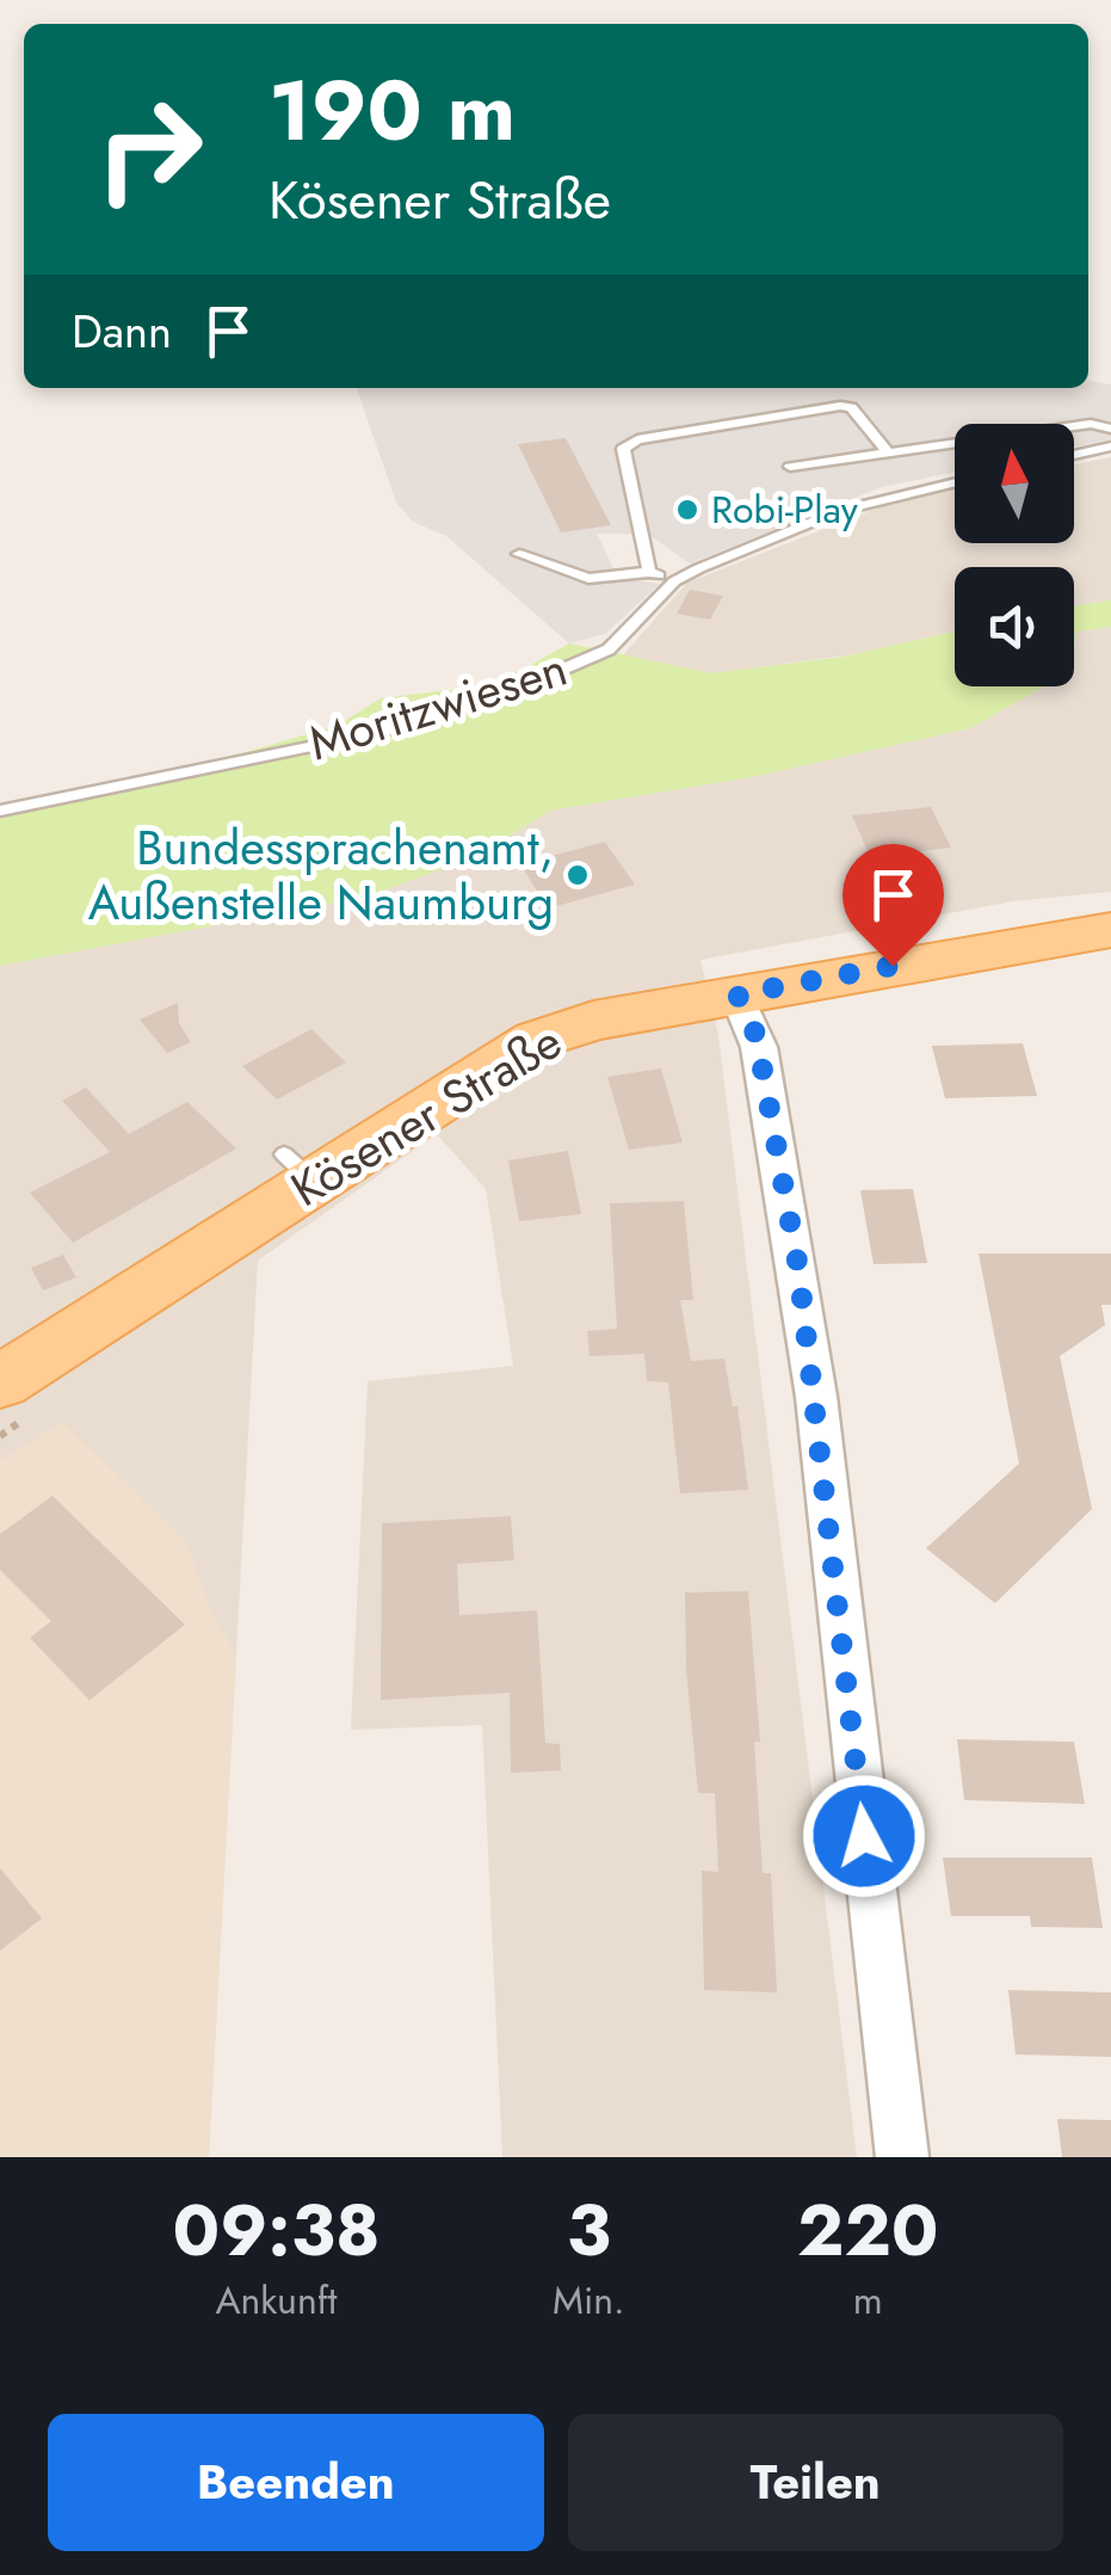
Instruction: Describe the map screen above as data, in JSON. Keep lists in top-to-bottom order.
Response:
{
  "streets": {
    "main road": ["Kösener Straße"],
    "lane": ["Moritzwiesen"]
  },
  "places": ["Robi-Play", "Bundessprachenamt, Außenstelle Naumburg"],
  "north": "top",
  "page": {
    "turn": ["190 m", "Kösener Straße"],
    "then": "Dann",
    "eta": [
      "09:38",
      "Ankunft",
      "3",
      "Min.",
      "220",
      "m"
    ],
    "buttons": ["Beenden", "Teilen"]
  }
}
